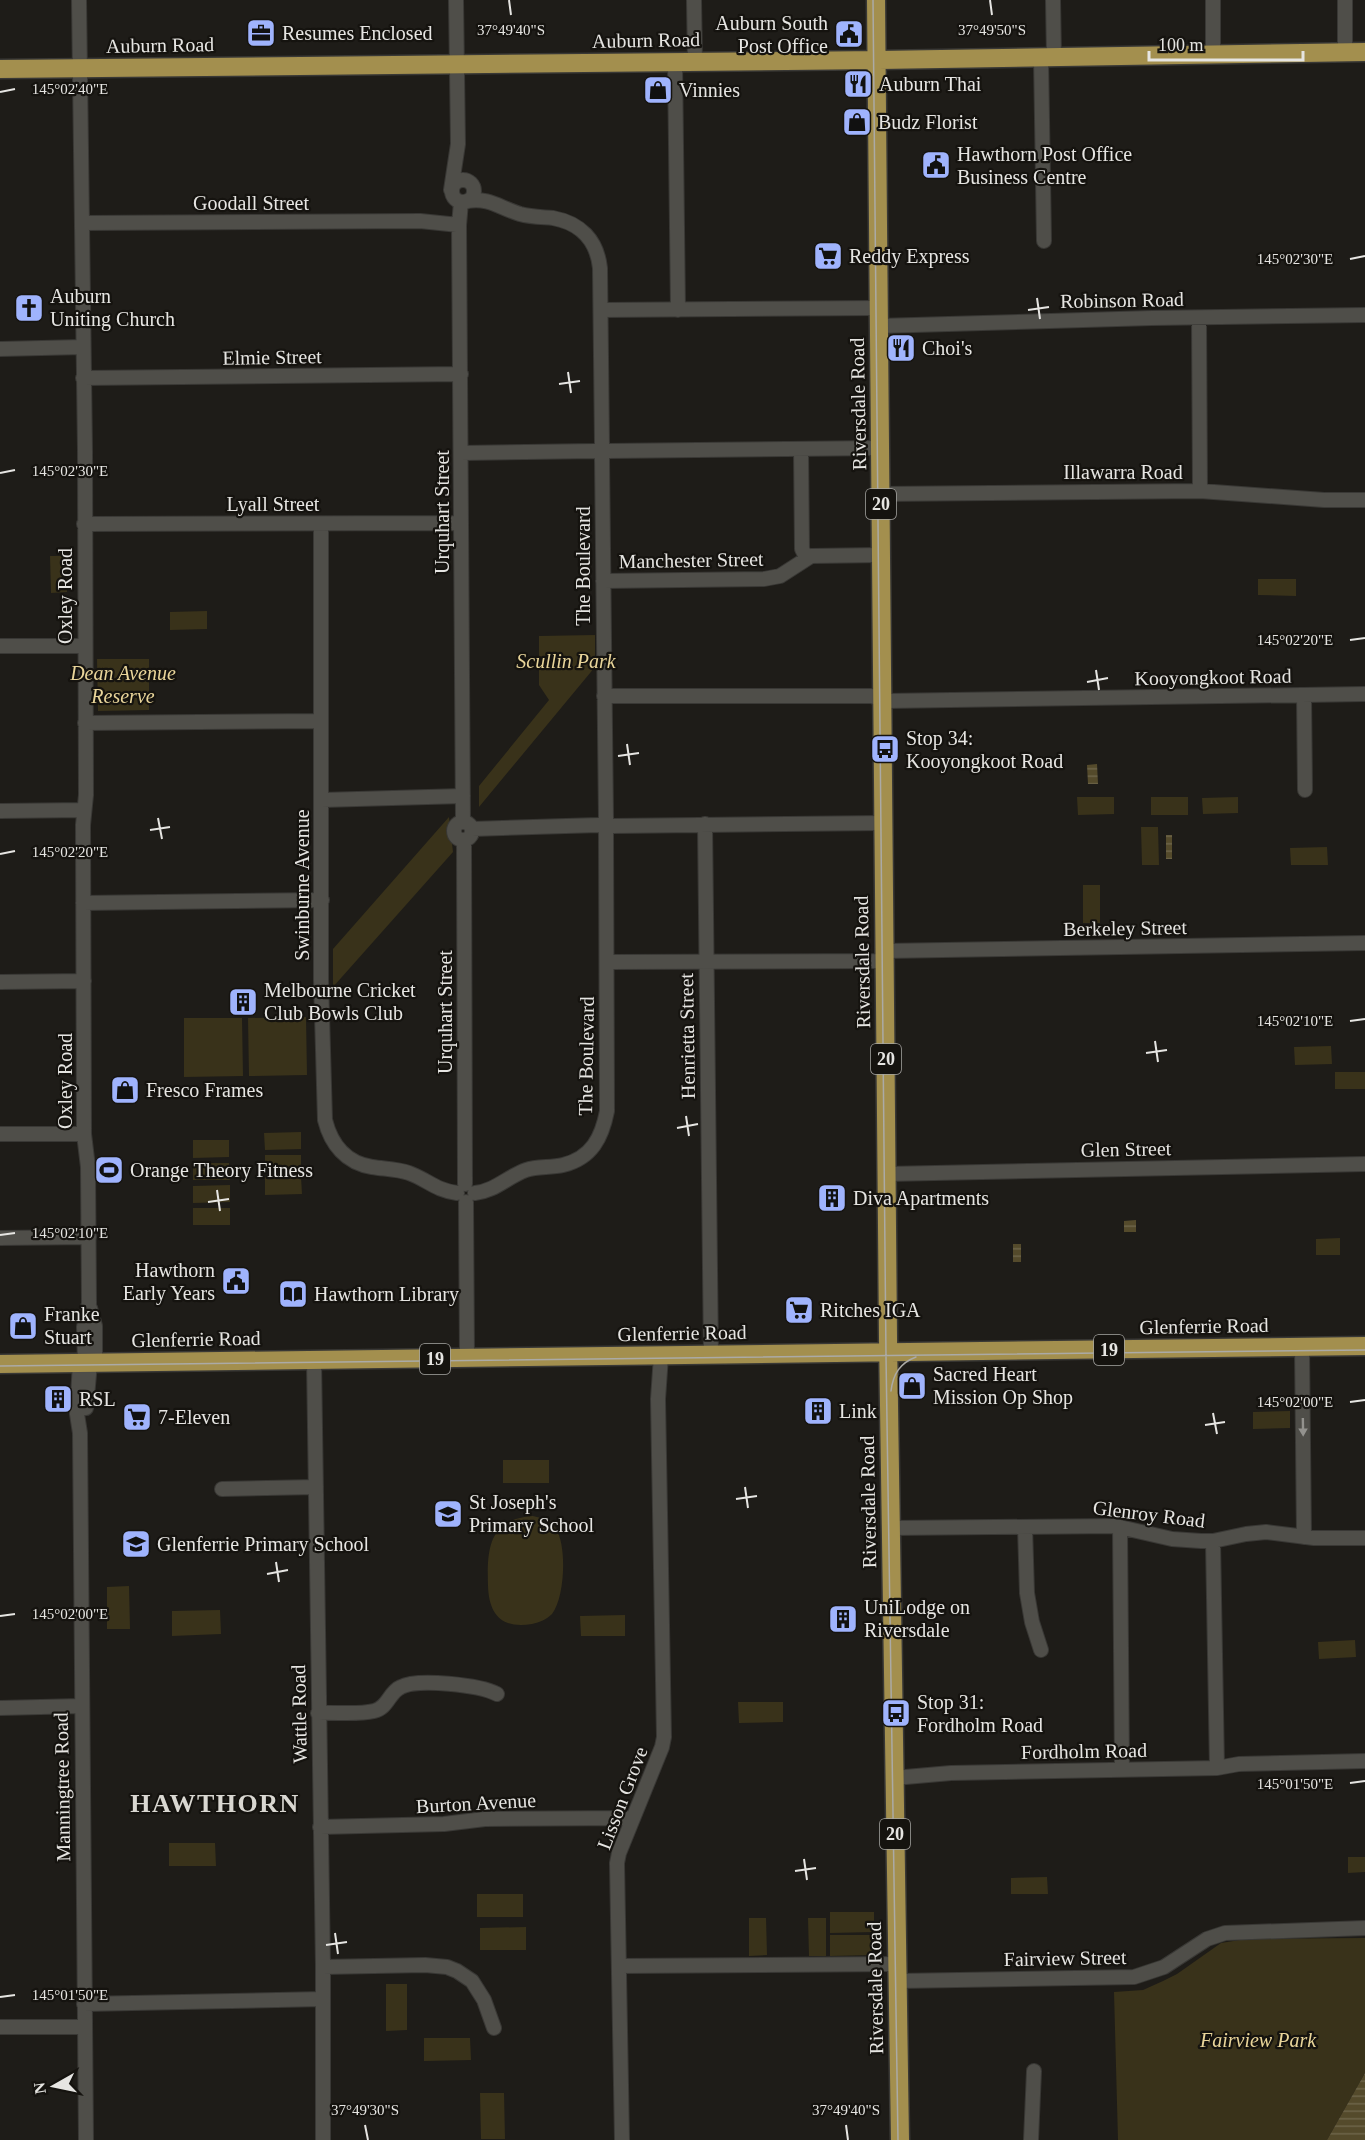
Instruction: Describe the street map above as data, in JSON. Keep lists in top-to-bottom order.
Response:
{
  "streets": {
    "main road": [
      "Auburn Road",
      "Riversdale Road",
      "20",
      "Glenferrie Road",
      "19"
    ],
    "street": [
      "Goodall Street",
      "Robinson Road",
      "Elmie Street",
      "Illawarra Road",
      "Lyall Street",
      "Urquhart Street",
      "Manchester Street",
      "The Boulevard",
      "Oxley Road",
      "Kooyongkoot Road",
      "Swinburne Avenue",
      "Berkeley Street",
      "Henrietta Street",
      "Glen Street",
      "Glenroy Road",
      "Wattle Road",
      "Fordholm Road",
      "Manningtree Road",
      "Lisson Grove",
      "Burton Avenue",
      "Fairview Street"
    ]
  },
  "crossings": [
    ["Auburn Road", "Riversdale Road"],
    ["Auburn Road", "Oxley Road"],
    ["Goodall Street", "Urquhart Street"],
    ["Goodall Street", "The Boulevard"],
    ["Goodall Street", "Oxley Road"],
    ["Robinson Road", "Riversdale Road"],
    ["Robinson Road", "The Boulevard"],
    ["Elmie Street", "Urquhart Street"],
    ["Elmie Street", "Oxley Road"],
    ["Riversdale Road", "Illawarra Road"],
    ["Riversdale Road", "Kooyongkoot Road"],
    ["Riversdale Road", "Berkeley Street"],
    ["Riversdale Road", "Glen Street"],
    ["Riversdale Road", "Glenferrie Road"],
    ["Riversdale Road", "Glenroy Road"],
    ["Riversdale Road", "Fordholm Road"],
    ["Riversdale Road", "Fairview Street"],
    ["Lyall Street", "Urquhart Street"],
    ["Lyall Street", "Oxley Road"],
    ["Lyall Street", "Swinburne Avenue"],
    ["Urquhart Street", "The Boulevard"],
    ["Urquhart Street", "Swinburne Avenue"],
    ["Urquhart Street", "Glenferrie Road"],
    ["Manchester Street", "The Boulevard"],
    ["The Boulevard", "Kooyongkoot Road"],
    ["The Boulevard", "Swinburne Avenue"],
    ["The Boulevard", "Berkeley Street"],
    ["Oxley Road", "Glenferrie Road"],
    ["Oxley Road", "Manningtree Road"],
    ["Berkeley Street", "Henrietta Street"],
    ["Henrietta Street", "Glenferrie Road"],
    ["Glenferrie Road", "Wattle Road"],
    ["Glenferrie Road", "Manningtree Road"],
    ["Glenferrie Road", "Lisson Grove"],
    ["Wattle Road", "Burton Avenue"],
    ["Lisson Grove", "Burton Avenue"],
    ["Lisson Grove", "Fairview Street"]
  ],
  "districts": ["HAWTHORN"],
  "parks": ["Scullin Park", "Dean Avenue Reserve", "Fairview Park"],
  "places": {
    "office": ["Resumes Enclosed"],
    "public building": ["Auburn South Post Office", "Hawthorn Post Office Business Centre", "Hawthorn Early Years"],
    "restaurant": ["Auburn Thai", "Choi's"],
    "shop": [
      "Vinnies",
      "Budz Florist",
      "Fresco Frames",
      "Franke Stuart",
      "Sacred Heart Mission Op Shop"
    ],
    "supermarket": ["Reddy Express", "Ritches IGA", "7-Eleven"],
    "church": ["Auburn Uniting Church"],
    "bus stop": ["Stop 34: Kooyongkoot Road", "Stop 31: Fordholm Road"],
    "building": [
      "Melbourne Cricket Club Bowls Club",
      "Diva Apartments",
      "RSL",
      "Link",
      "UniLodge on Riversdale"
    ],
    "sports": ["Orange Theory Fitness"],
    "library": ["Hawthorn Library"],
    "school or university": ["St Joseph's Primary School", "Glenferrie Primary School"]
  },
  "scale_bar": "100 m",
  "north": "left",
  "coordinates": [
    "37°49'40\"S",
    "37°49'50\"S",
    "145°02'40\"E",
    "145°02'30\"E",
    "145°02'20\"E",
    "145°02'10\"E",
    "145°02'00\"E",
    "145°01'50\"E",
    "37°49'30\"S"
  ]
}
